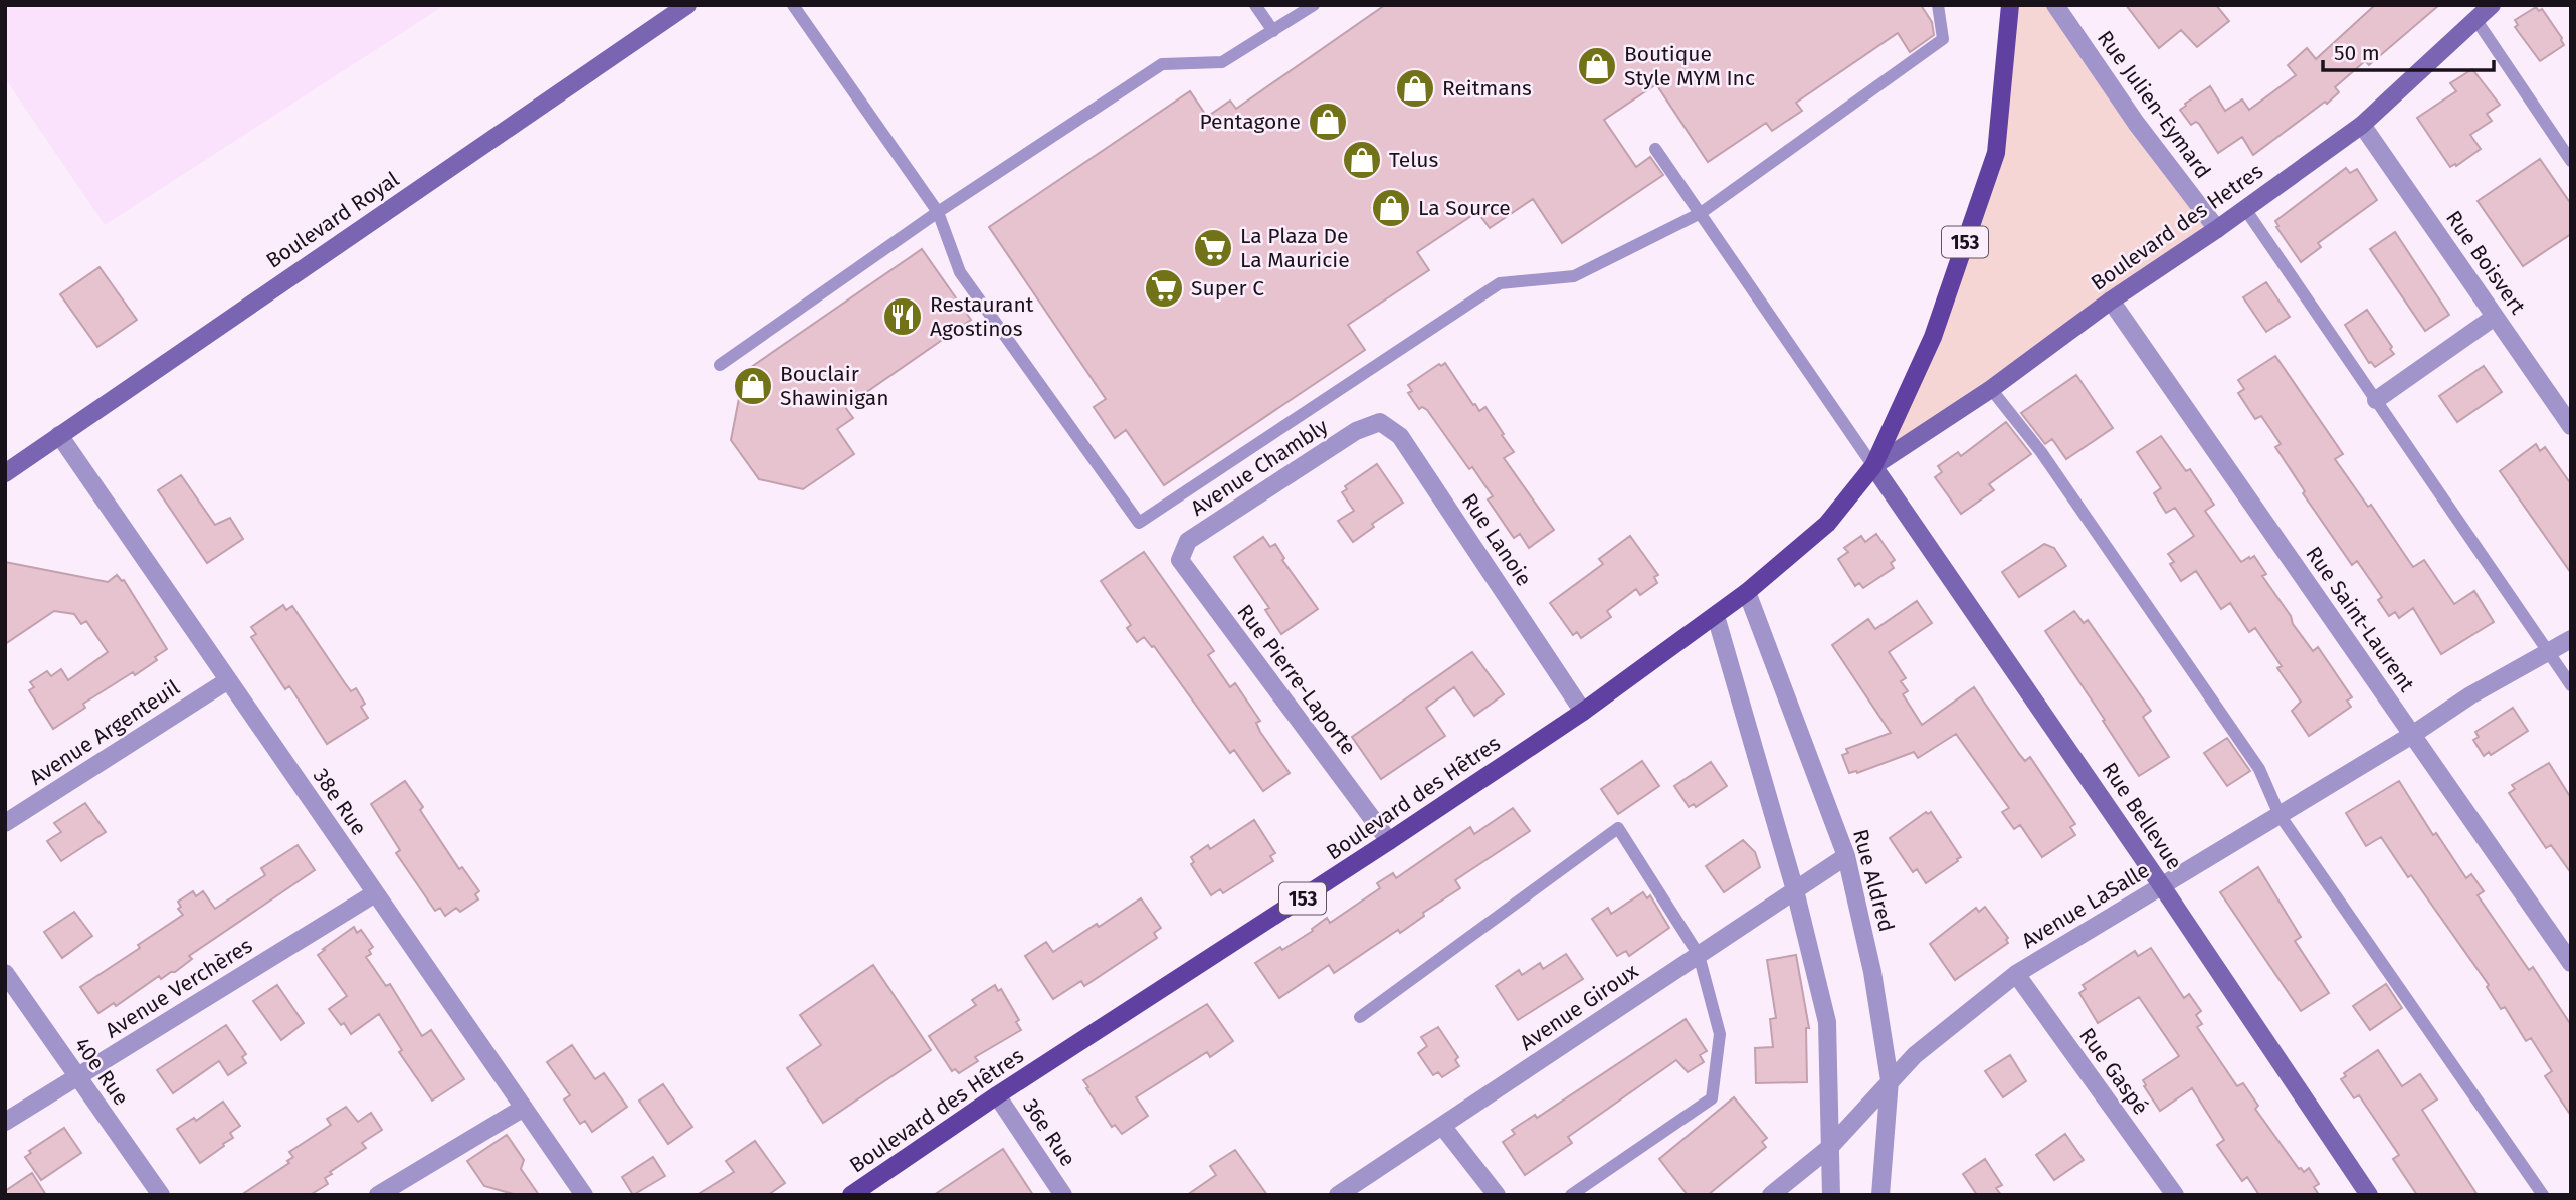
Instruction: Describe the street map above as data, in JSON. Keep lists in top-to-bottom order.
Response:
{
  "streets": {
    "main road": ["153", "Boulevard des Hêtres"],
    "street": [
      "Rue Julien-Eymard",
      "Boulevard Royal",
      "Boulevard des Hetres",
      "Rue Boisvert",
      "Avenue Chambly",
      "Rue Lanoie",
      "Rue Saint-Laurent",
      "Rue Pierre-Laporte",
      "Avenue Argenteuil",
      "38e Rue",
      "Rue Bellevue",
      "Rue Aldred",
      "Avenue LaSalle",
      "Avenue Verchères",
      "Avenue Giroux",
      "40e Rue",
      "Rue Gaspé",
      "36e Rue"
    ]
  },
  "crossings": [
    ["Rue Julien-Eymard", "Boulevard des Hetres"],
    ["Boulevard Royal", "38e Rue"],
    ["Boulevard des Hetres", "153"],
    ["Boulevard des Hetres", "Rue Boisvert"],
    ["Boulevard des Hetres", "Rue Saint-Laurent"],
    ["Boulevard des Hetres", "Rue Bellevue"],
    ["153", "Boulevard des Hêtres"],
    ["153", "Rue Bellevue"],
    ["153", "Rue Aldred"],
    ["Avenue Chambly", "Rue Lanoie"],
    ["Avenue Chambly", "Rue Pierre-Laporte"],
    ["Rue Lanoie", "Boulevard des Hêtres"],
    ["Rue Saint-Laurent", "Avenue LaSalle"],
    ["Rue Pierre-Laporte", "Boulevard des Hêtres"],
    ["Avenue Argenteuil", "38e Rue"],
    ["Boulevard des Hêtres", "Rue Aldred"],
    ["Boulevard des Hêtres", "36e Rue"],
    ["38e Rue", "Avenue Verchères"],
    ["Rue Bellevue", "Avenue LaSalle"],
    ["Rue Aldred", "Avenue LaSalle"],
    ["Rue Aldred", "Avenue Giroux"],
    ["Avenue LaSalle", "Rue Gaspé"],
    ["Avenue Verchères", "40e Rue"]
  ],
  "places": {
    "shop": [
      "Boutique Style MYM Inc",
      "Reitmans",
      "Pentagone",
      "Telus",
      "La Source",
      "Bouclair Shawinigan"
    ],
    "supermarket": ["La Plaza De La Mauricie", "Super C"],
    "restaurant": ["Restaurant Agostinos"]
  },
  "scale_bar": "50 m"
}
